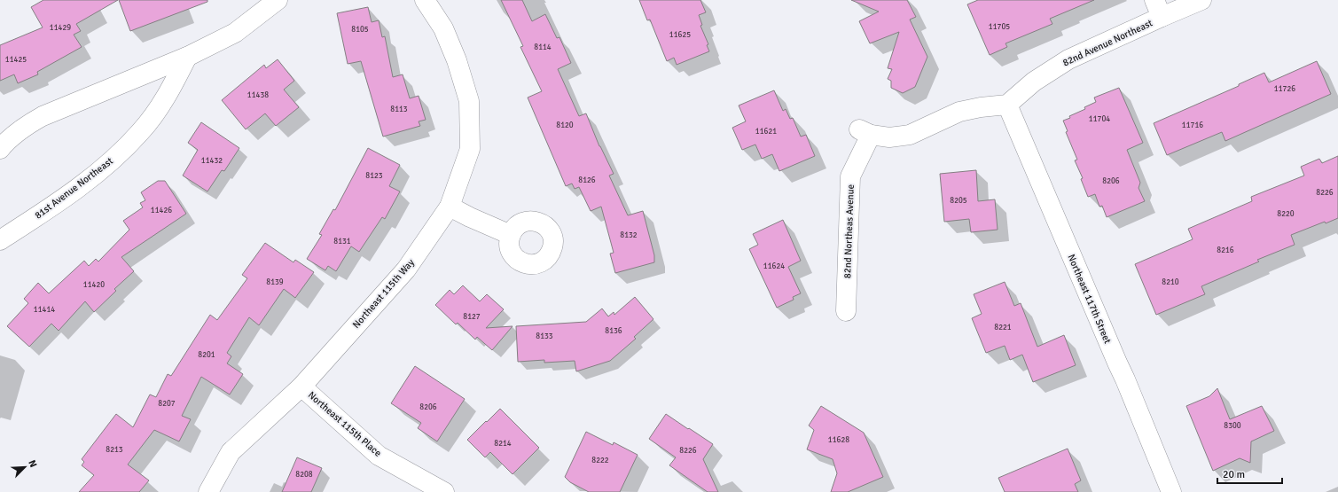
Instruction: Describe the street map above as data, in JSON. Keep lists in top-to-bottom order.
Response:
{
  "streets": {
    "street": [
      "82nd Avenue Northeast",
      "81st Avenue Northeast",
      "82nd Northeas Avenue",
      "Northeast 115th Way",
      "Northeast 117th Street",
      "Northeast 115th Place"
    ]
  },
  "crossings": [
    ["82nd Avenue Northeast", "82nd Northeas Avenue"],
    ["82nd Avenue Northeast", "Northeast 117th Street"],
    ["82nd Northeas Avenue", "Northeast 117th Street"],
    ["Northeast 115th Way", "Northeast 115th Place"]
  ],
  "house_numbers": [
    "11705",
    "11429",
    "8105",
    "11625",
    "8114",
    "11425",
    "11726",
    "11438",
    "8113",
    "11704",
    "8120",
    "11716",
    "11621",
    "11432",
    "8123",
    "8126",
    "8206",
    "8226",
    "8205",
    "11426",
    "8220",
    "8132",
    "8131",
    "8216",
    "11624",
    "8139",
    "8210",
    "11420",
    "11414",
    "8127",
    "8221",
    "8136",
    "8133",
    "8201",
    "8207",
    "8206",
    "8300",
    "11628",
    "8214",
    "8213",
    "8226",
    "8222",
    "8208"
  ],
  "scale_bar": "20 m",
  "north": "top right"
}
